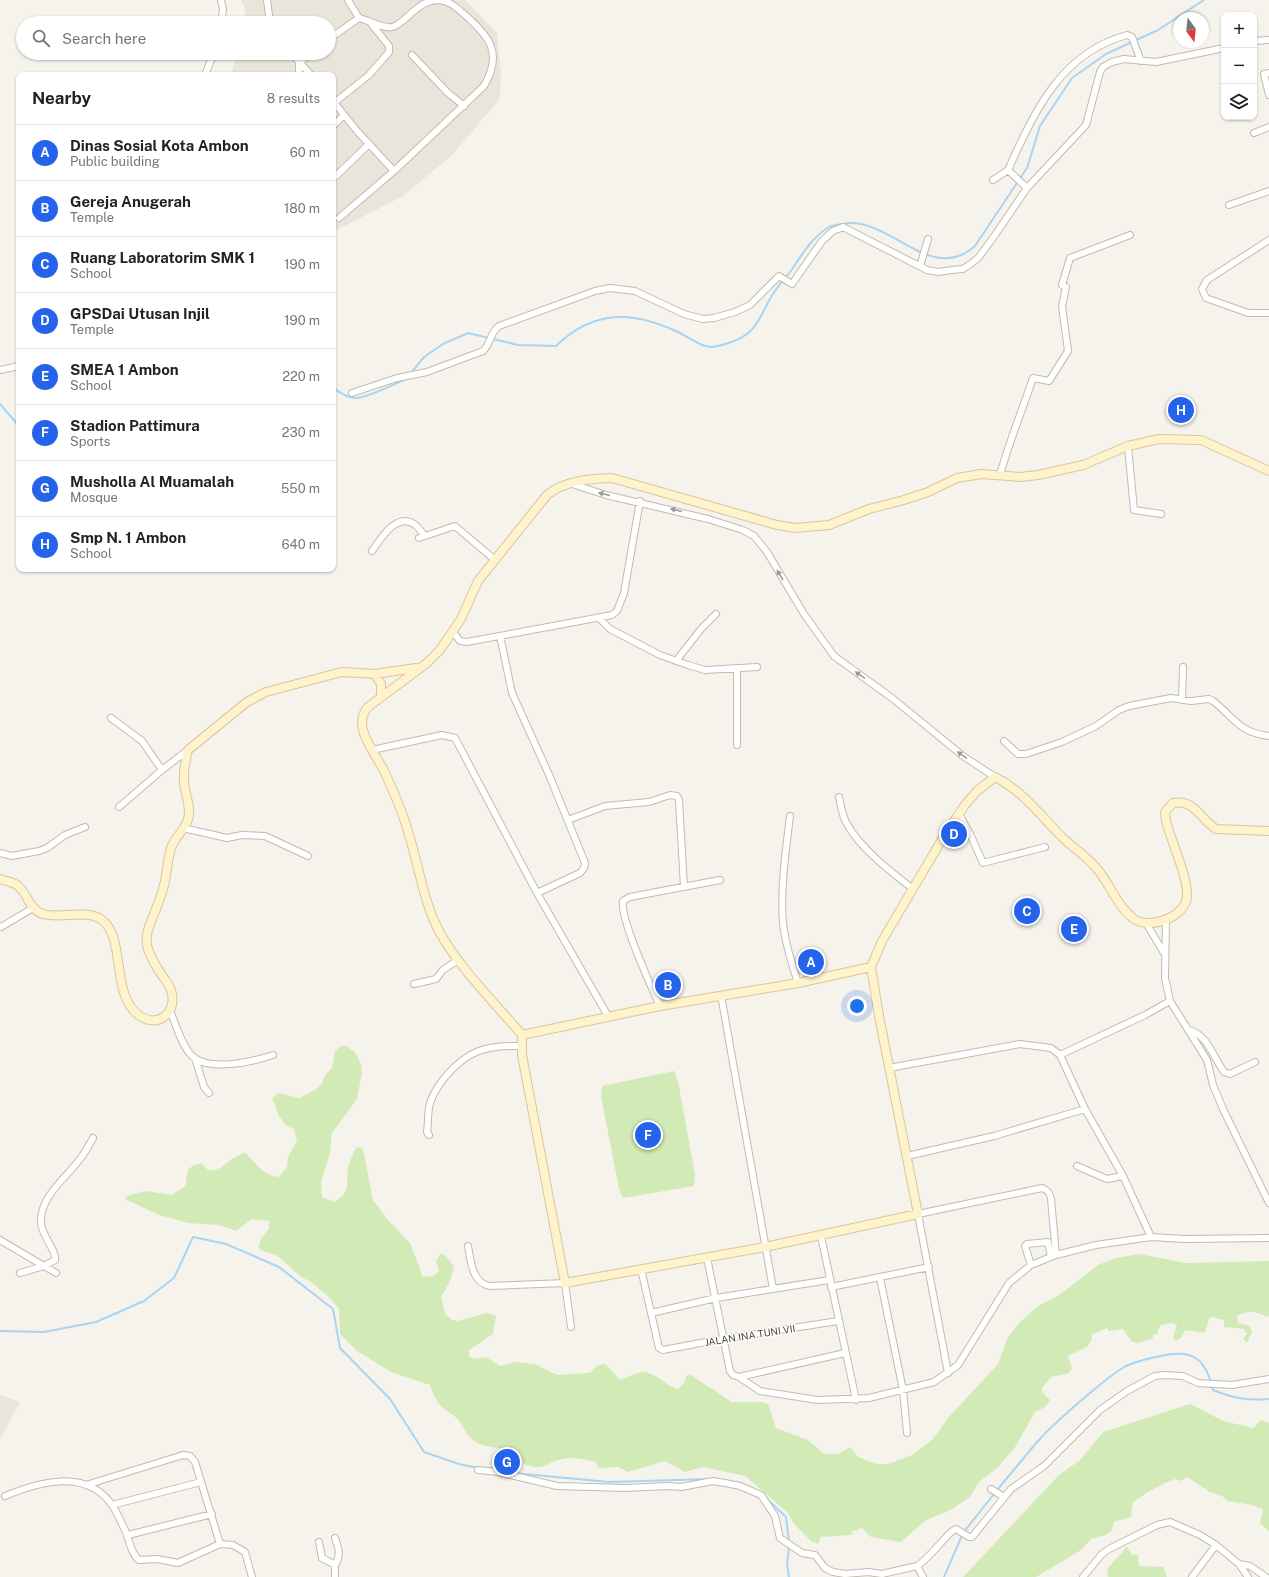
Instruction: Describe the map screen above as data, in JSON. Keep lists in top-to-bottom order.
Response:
{
  "streets": {
    "street": ["JALAN INA TUNI VII"]
  },
  "north": "bottom",
  "page": {
    "map_buttons": ["+", "−"],
    "search": "Search here",
    "heading": ["Nearby", "8 results"],
    "list": [
      {
        "mark": "A",
        "name": "Dinas Sosial Kota Ambon",
        "note": "Public building",
        "value": "60 m"
      },
      {
        "mark": "B",
        "name": "Gereja Anugerah",
        "note": "Temple",
        "value": "180 m"
      },
      {
        "mark": "C",
        "name": "Ruang Laboratorim SMK 1",
        "note": "School",
        "value": "190 m"
      },
      {
        "mark": "D",
        "name": "GPSDai Utusan Injil",
        "note": "Temple",
        "value": "190 m"
      },
      {
        "mark": "E",
        "name": "SMEA 1 Ambon",
        "note": "School",
        "value": "220 m"
      },
      {
        "mark": "F",
        "name": "Stadion Pattimura",
        "note": "Sports",
        "value": "230 m"
      },
      {
        "mark": "G",
        "name": "Musholla Al Muamalah",
        "note": "Mosque",
        "value": "550 m"
      },
      {
        "mark": "H",
        "name": "Smp N. 1 Ambon",
        "note": "School",
        "value": "640 m"
      }
    ],
    "pins": [
      "H",
      "D",
      "C",
      "E",
      "A",
      "B",
      "F",
      "G"
    ]
  }
}
